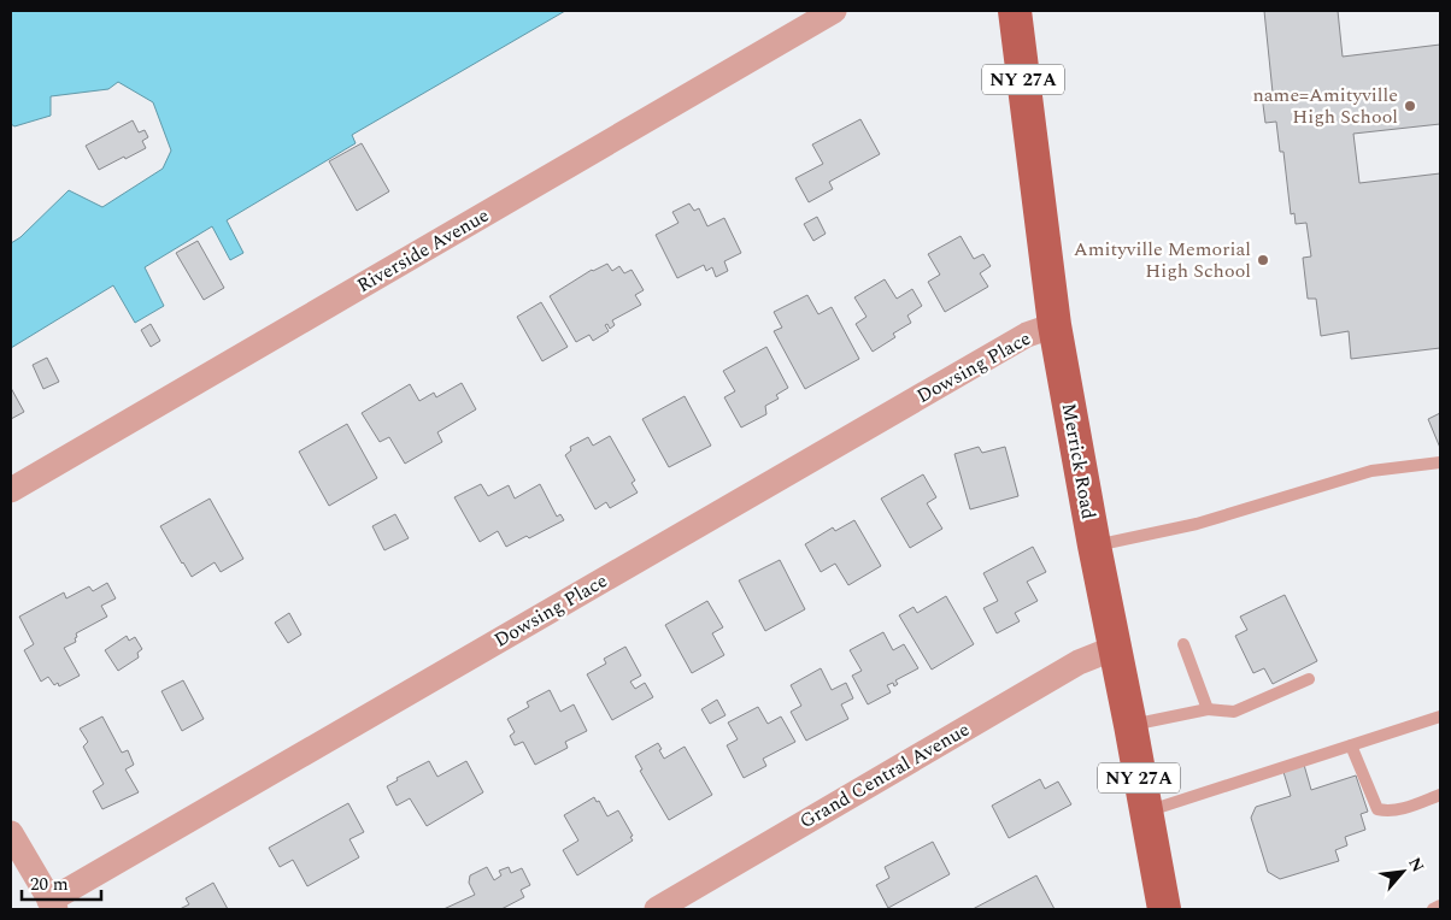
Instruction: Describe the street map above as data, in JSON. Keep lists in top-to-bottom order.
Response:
{
  "streets": {
    "main road": ["NY 27A", "Merrick Road"],
    "street": ["Riverside Avenue", "Dowsing Place", "Grand Central Avenue"]
  },
  "crossings": [
    ["Dowsing Place", "Merrick Road"],
    ["Merrick Road", "Grand Central Avenue"]
  ],
  "places": ["name=Amityville High School", "Amityville Memorial High School"],
  "scale_bar": "20 m",
  "north": "top right"
}
